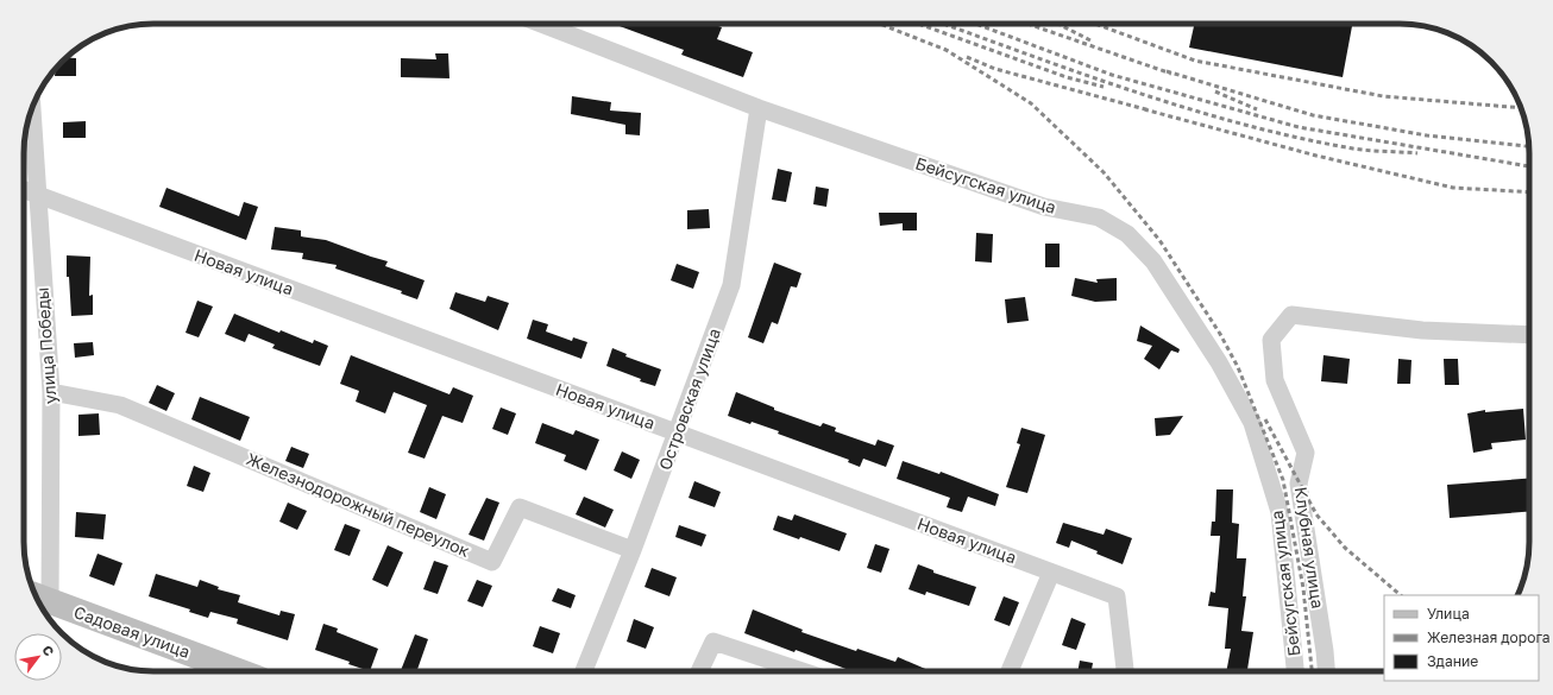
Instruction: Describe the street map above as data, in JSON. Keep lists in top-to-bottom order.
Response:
{
  "streets": {
    "street": [
      "Бейсугская улица",
      "Новая улица",
      "улица Победы",
      "Островская улица",
      "Железнодорожный переулок",
      "Клубная улица",
      "Садовая улица"
    ]
  },
  "crossings": [
    ["Бейсугская улица", "Островская улица"],
    ["Новая улица", "улица Победы"],
    ["Новая улица", "Островская улица"],
    ["улица Победы", "Железнодорожный переулок"],
    ["улица Победы", "Садовая улица"],
    ["Островская улица", "Железнодорожный переулок"]
  ],
  "legend": ["Улица", "Железная дорога", "Здание"],
  "north": "top right"
}
